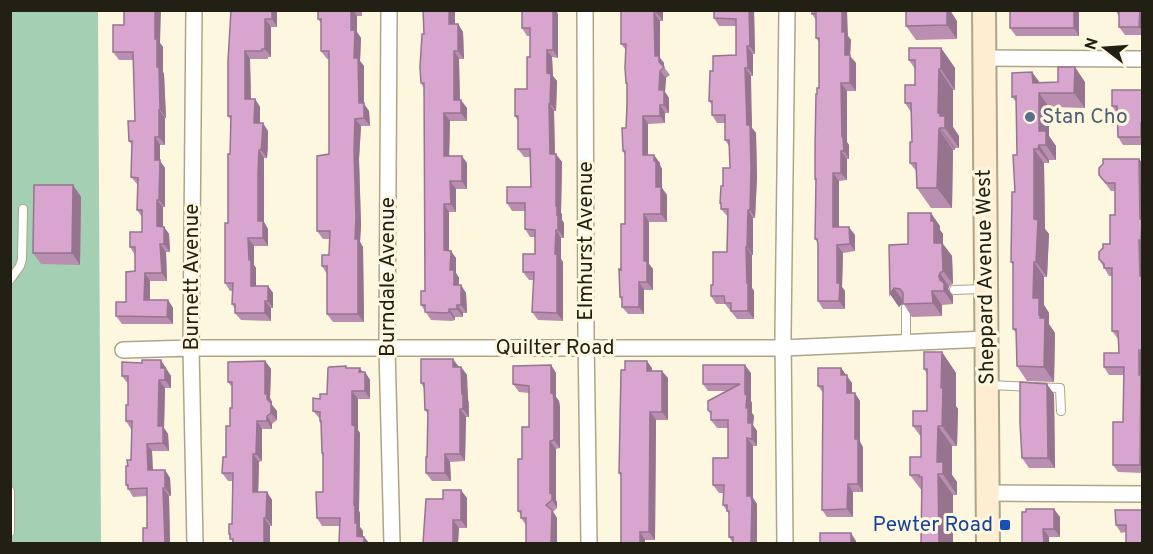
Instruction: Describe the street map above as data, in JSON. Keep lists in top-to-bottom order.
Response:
{
  "streets": {
    "main road": ["Sheppard Avenue West"],
    "street": [
      "Elmhurst Avenue",
      "Burnett Avenue",
      "Burndale Avenue",
      "Quilter Road"
    ]
  },
  "crossings": [
    ["Elmhurst Avenue", "Quilter Road"],
    ["Burnett Avenue", "Quilter Road"],
    ["Burndale Avenue", "Quilter Road"],
    ["Sheppard Avenue West", "Quilter Road"]
  ],
  "places": {
    "other": ["Stan Cho"],
    "transit": ["Pewter Road"]
  },
  "north": "left"
}
